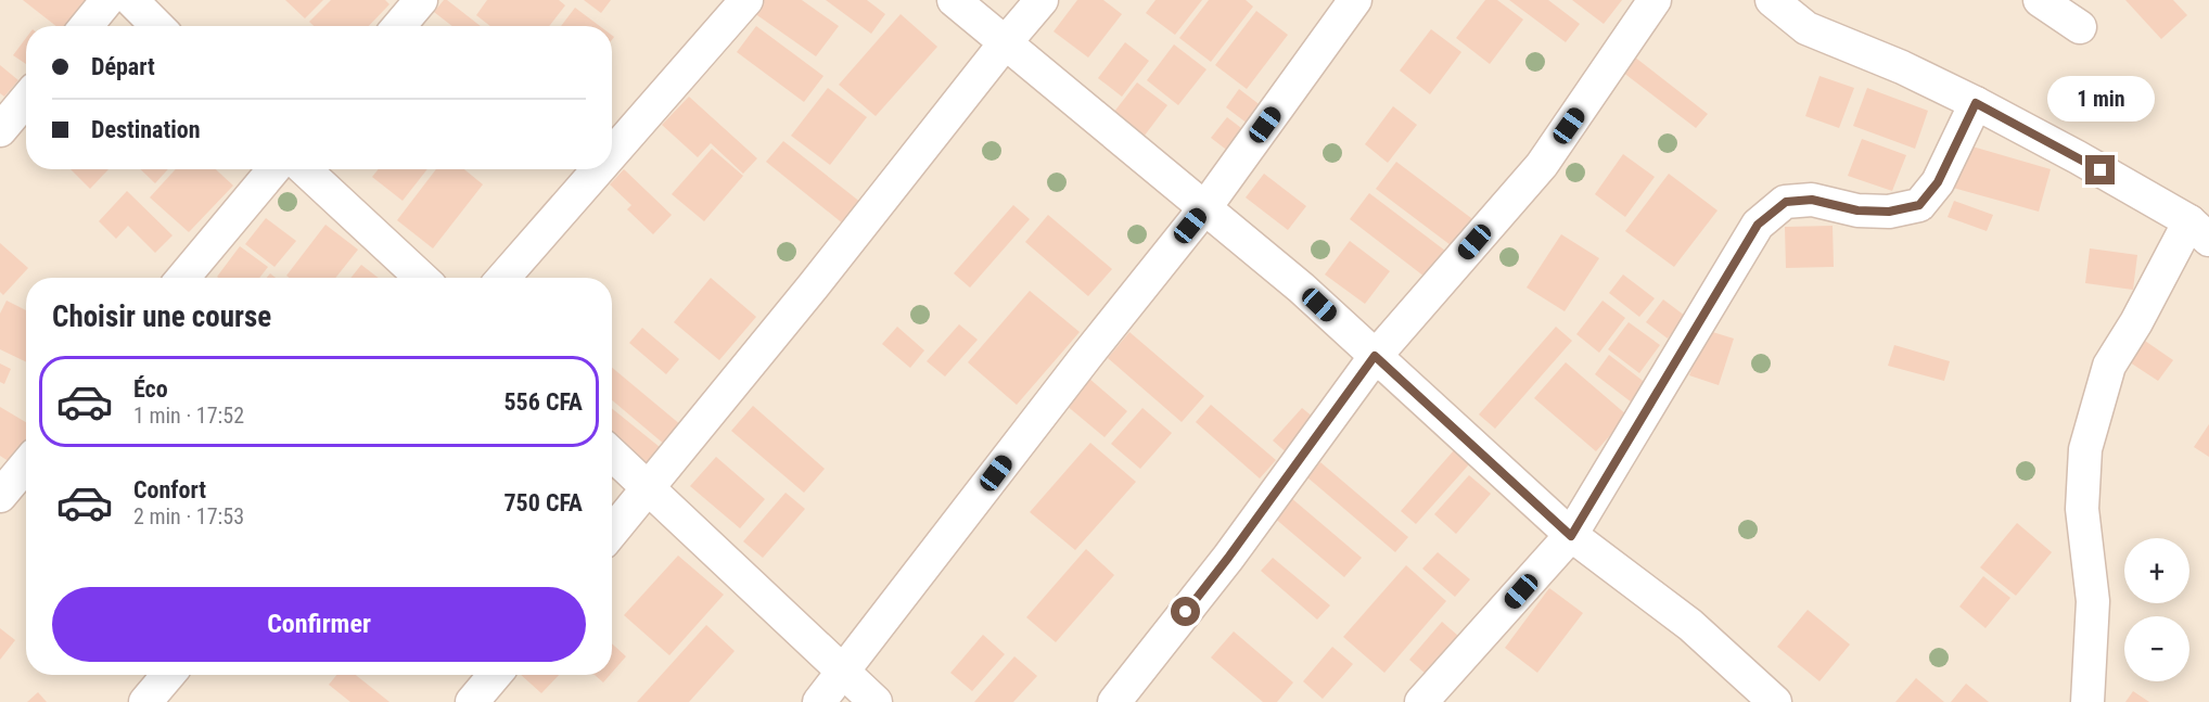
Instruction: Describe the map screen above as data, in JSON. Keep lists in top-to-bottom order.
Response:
{
  "page": {
    "banner": ["Départ", "Destination"],
    "bubble": "1 min",
    "heading": "Choisir une course",
    "list": [
      {
        "name": "Éco",
        "note": "1 min · 17:52",
        "value": "556 CFA"
      },
      {
        "name": "Confort",
        "note": "2 min · 17:53",
        "value": "750 CFA"
      }
    ],
    "map_buttons": ["+", "−"],
    "buttons": "Confirmer"
  }
}
